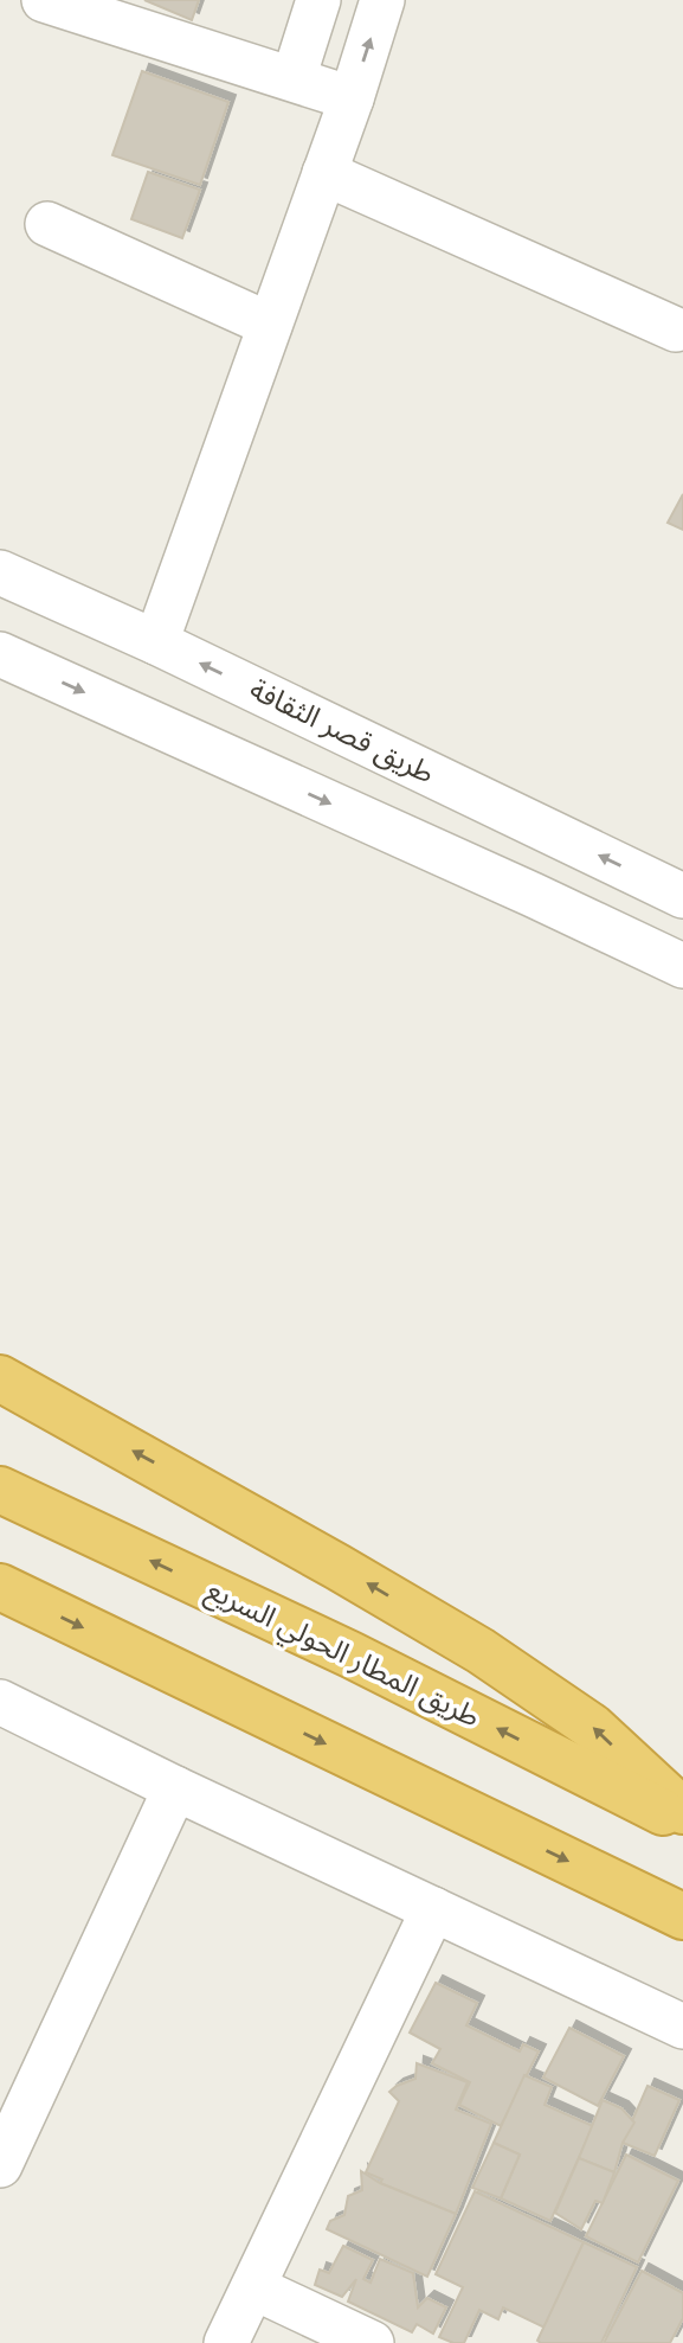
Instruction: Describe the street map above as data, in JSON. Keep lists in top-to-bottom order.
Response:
{
  "streets": {
    "highway": ["طريق المطار الحولي السريع"],
    "street": ["طريق قصر الثقافة"]
  }
}
